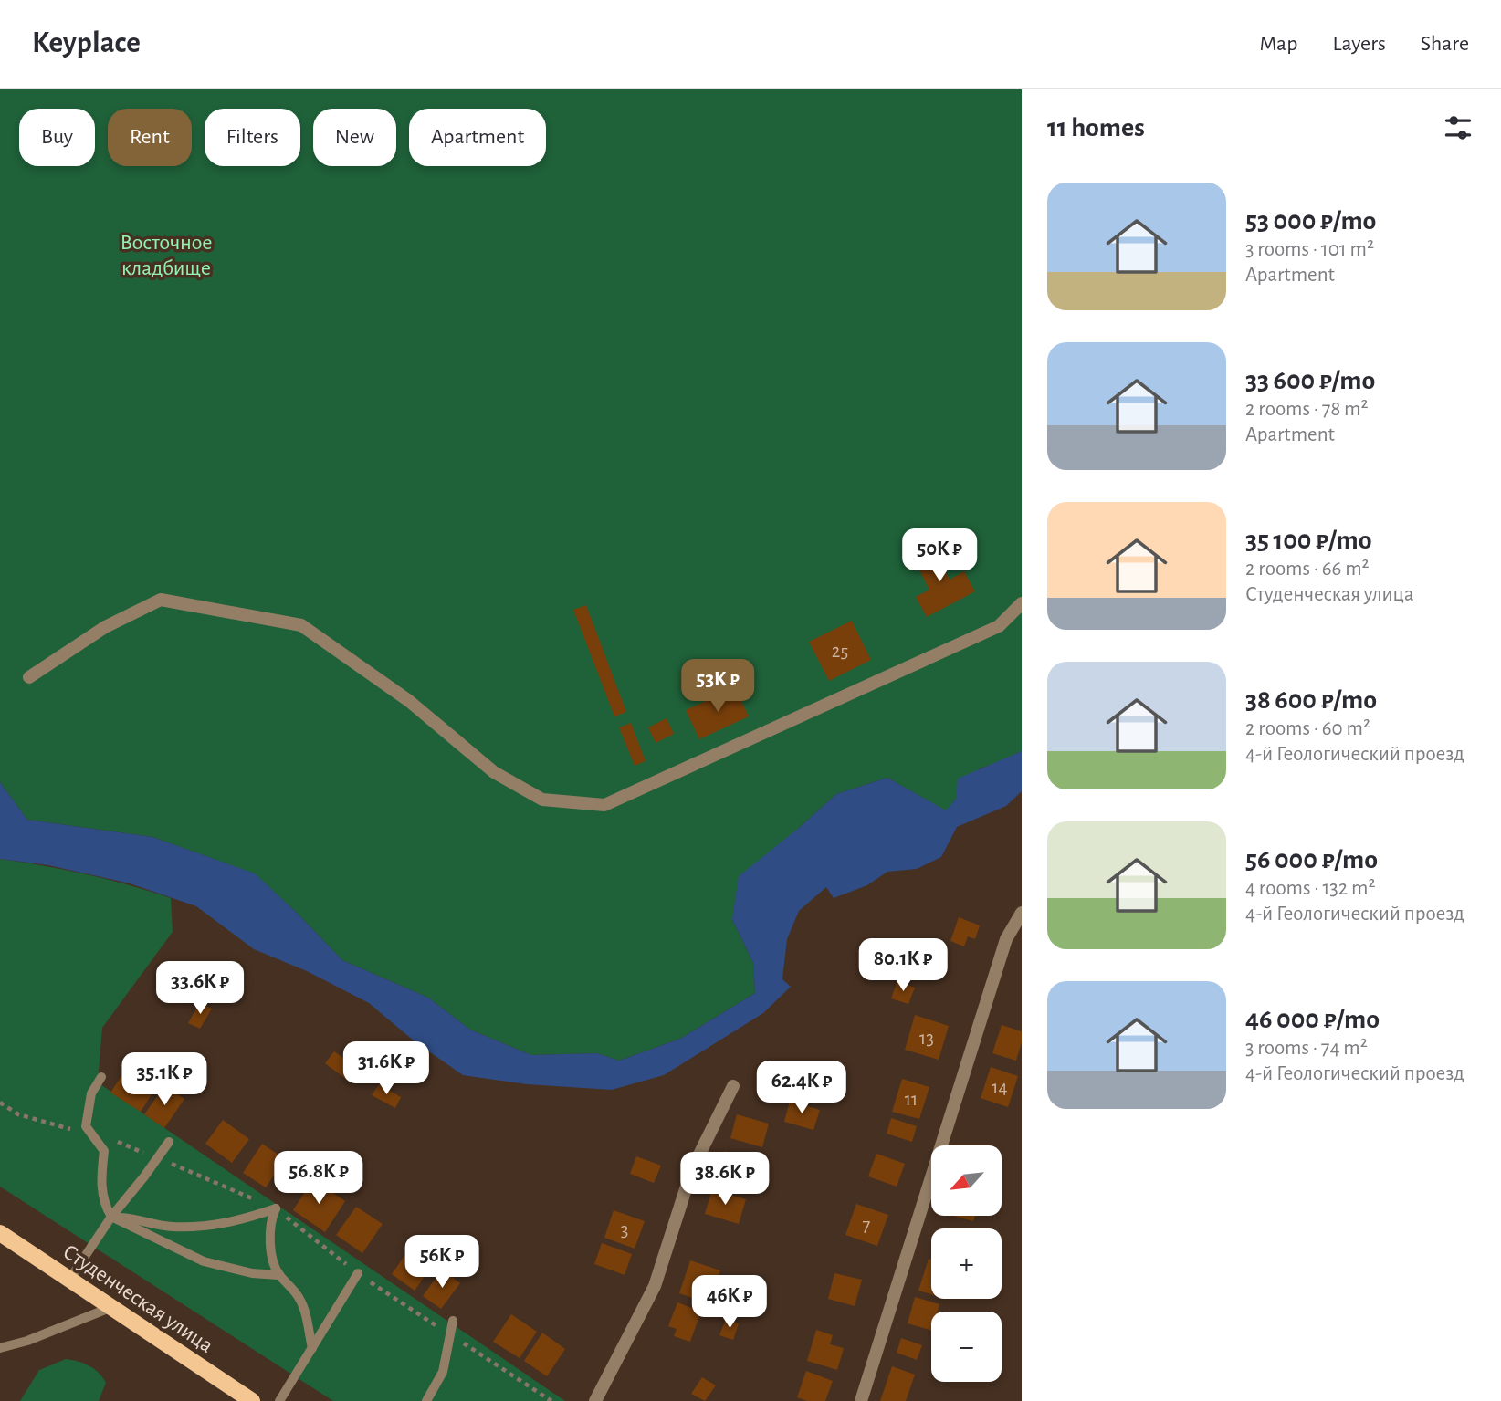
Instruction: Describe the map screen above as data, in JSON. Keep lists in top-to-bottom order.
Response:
{
  "streets": {
    "main road": ["Студенческая улица"]
  },
  "parks": ["Восточное кладбище"],
  "house_numbers": [
    "25",
    "13",
    "14",
    "11",
    "7",
    "3"
  ],
  "north": "bottom left",
  "page": {
    "header": "Keyplace",
    "nav": ["Map", "Layers", "Share"],
    "heading": "11 homes",
    "chip": [
      "Buy",
      "Rent",
      "Filters",
      "New",
      "Apartment"
    ],
    "list": [
      {
        "name": "53 000 ₽/mo",
        "note": "3 rooms · 101 m² · Apartment"
      },
      {
        "name": "33 600 ₽/mo",
        "note": "2 rooms · 78 m² · Apartment"
      },
      {
        "name": "35 100 ₽/mo",
        "note": "2 rooms · 66 m² · Студенческая улица"
      },
      {
        "name": "38 600 ₽/mo",
        "note": "2 rooms · 60 m² · 4-й Геологический проезд"
      },
      {
        "name": "56 000 ₽/mo",
        "note": "4 rooms · 132 m² · 4-й Геологический проезд"
      },
      {
        "name": "46 000 ₽/mo",
        "note": "3 rooms · 74 m² · 4-й Геологический проезд"
      }
    ],
    "price": [
      "50K ₽",
      "53K ₽",
      "80.1K ₽",
      "33.6K ₽",
      "31.6K ₽",
      "35.1K ₽",
      "62.4K ₽",
      "56.8K ₽",
      "38.6K ₽",
      "56K ₽",
      "46K ₽"
    ],
    "map_buttons": ["+", "−"]
  }
}
